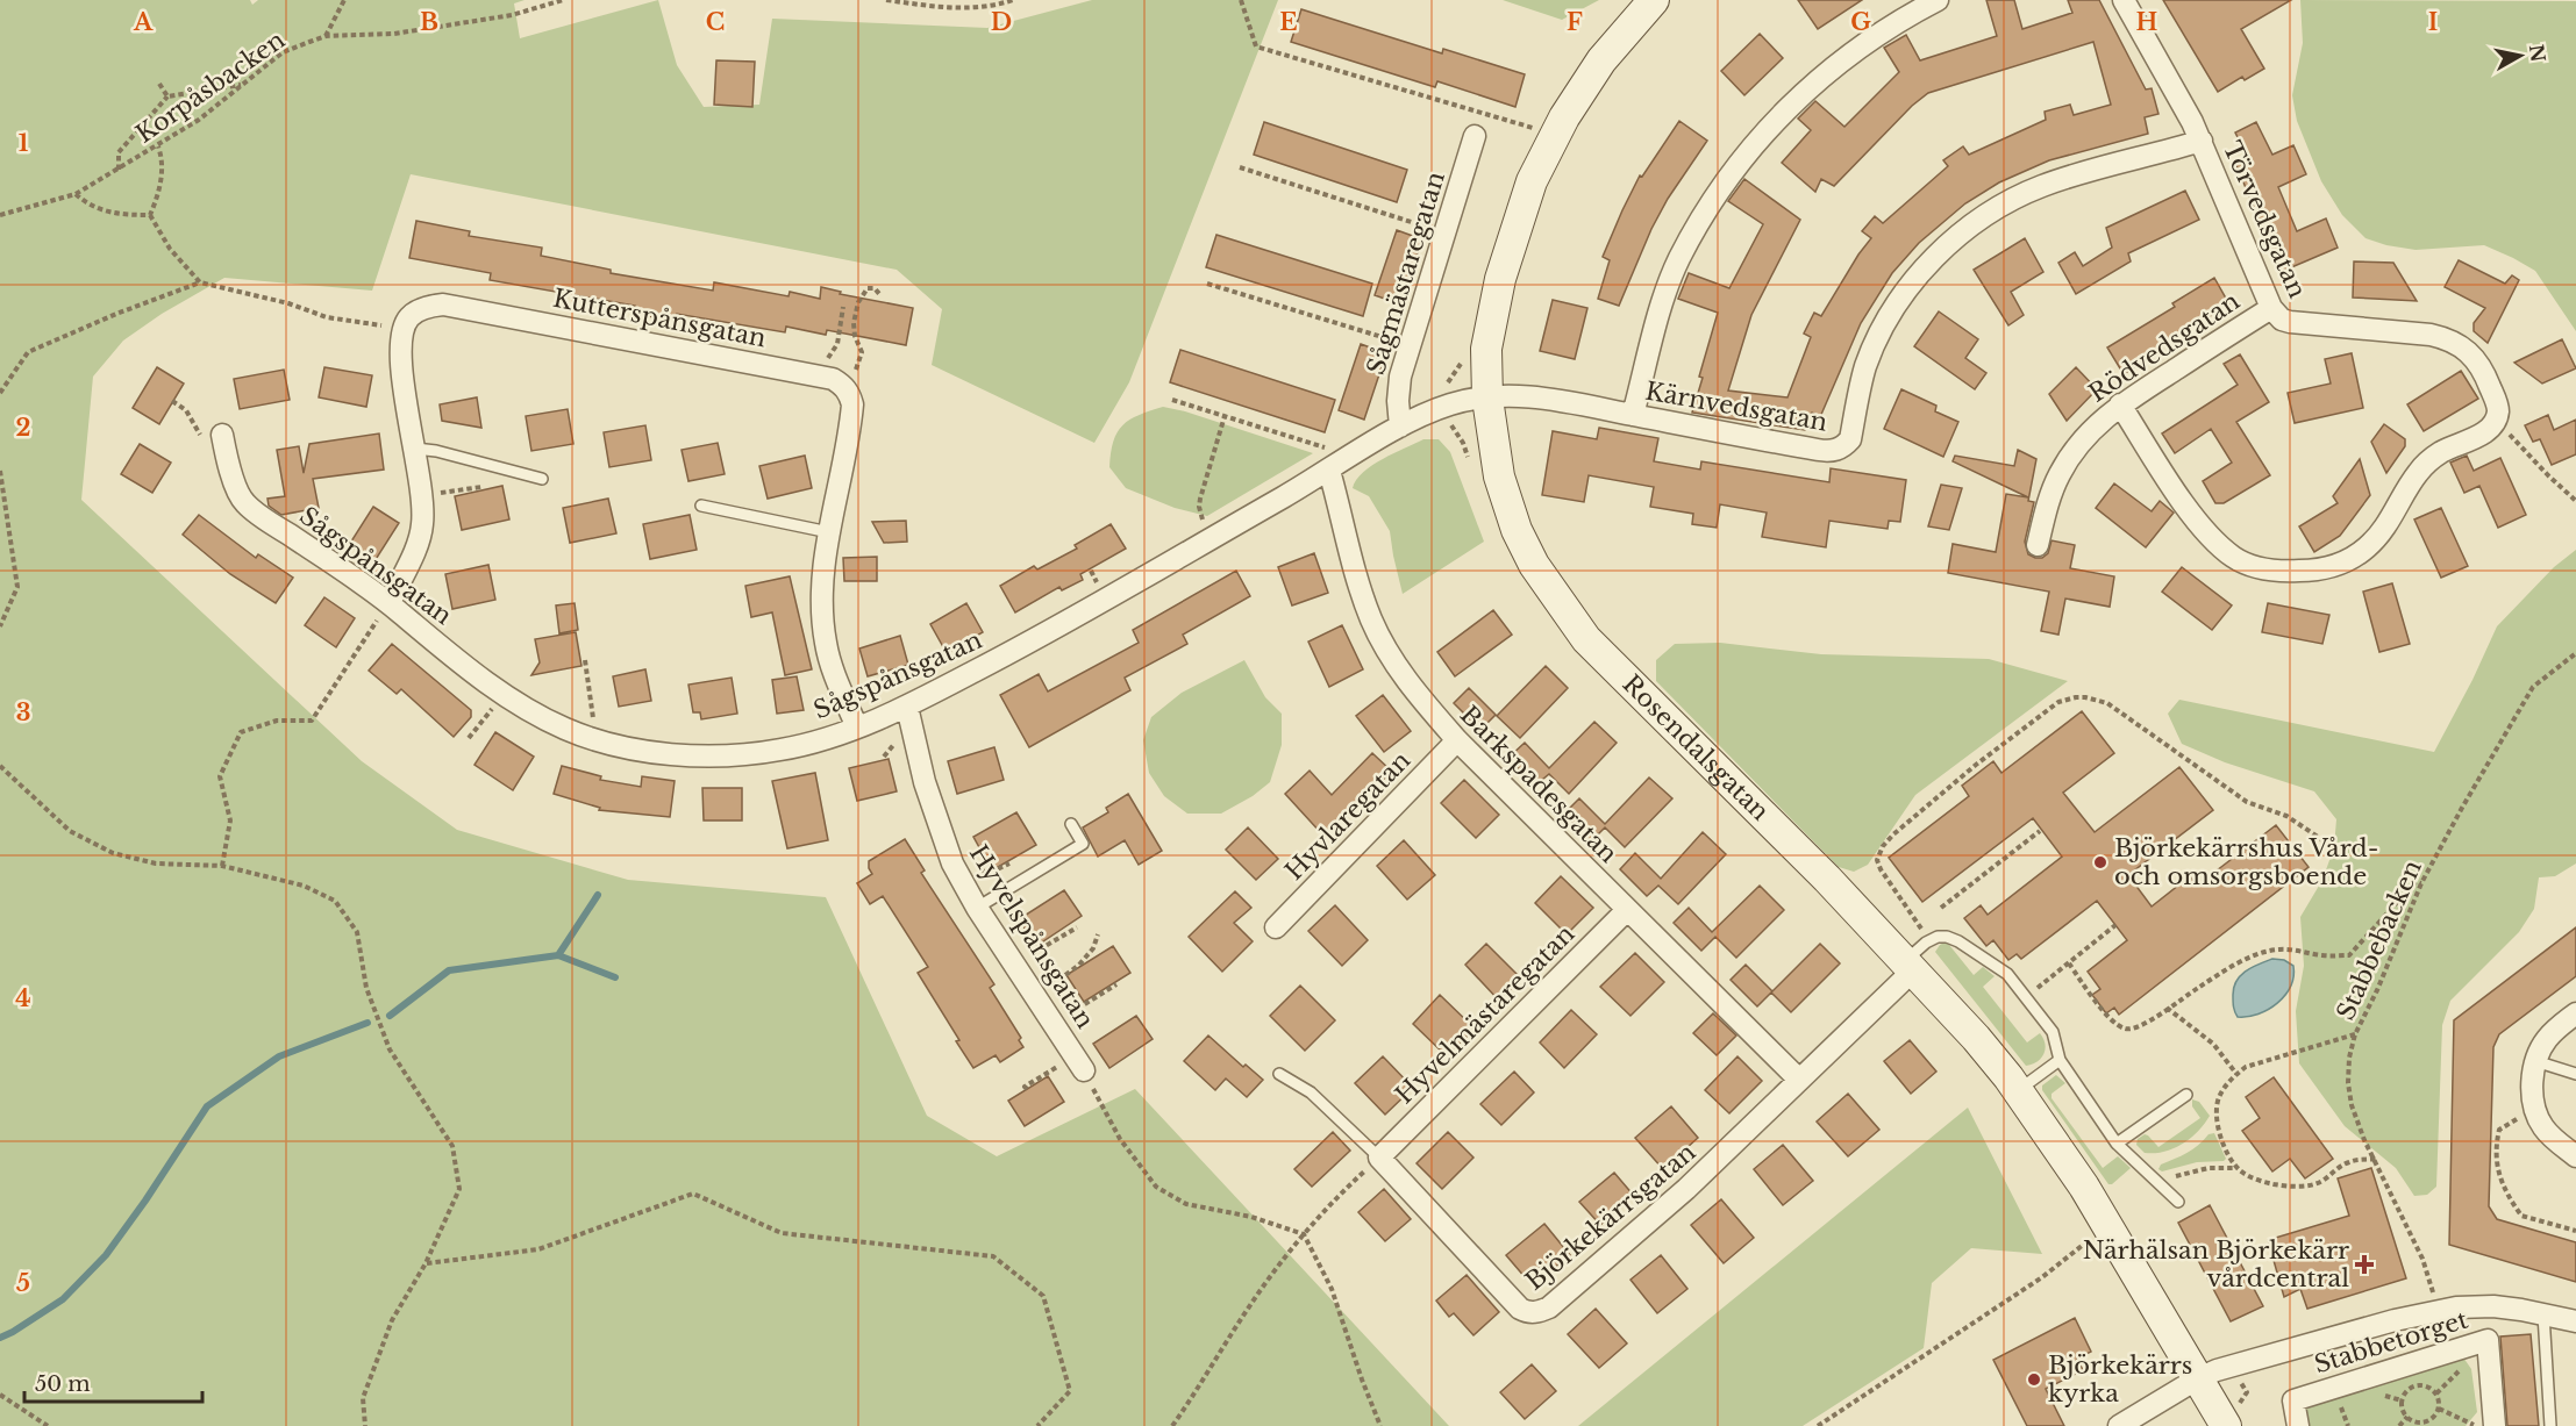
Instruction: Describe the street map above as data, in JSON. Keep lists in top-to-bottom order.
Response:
{
  "streets": {
    "street": [
      "Törvedsgatan",
      "Sågmästaregatan",
      "Kutterspånsgatan",
      "Rödvedsgatan",
      "Kärnvedsgatan",
      "Sågspånsgatan",
      "Rosendalsgatan",
      "Barkspadesgatan",
      "Hyvlaregatan",
      "Hyvelspånsgatan",
      "Hyvelmästaregatan",
      "Björkekärrsgatan",
      "Stabbetorget"
    ],
    "path": ["Korpåsbacken", "Stabbebacken"]
  },
  "crossings": [
    ["Törvedsgatan", "Rödvedsgatan"],
    ["Törvedsgatan", "Kärnvedsgatan"],
    ["Sågmästaregatan", "Sågspånsgatan"],
    ["Kärnvedsgatan", "Sågspånsgatan"],
    ["Kärnvedsgatan", "Rosendalsgatan"],
    ["Sågspånsgatan", "Rosendalsgatan"],
    ["Sågspånsgatan", "Barkspadesgatan"],
    ["Sågspånsgatan", "Hyvelspånsgatan"],
    ["Rosendalsgatan", "Björkekärrsgatan"],
    ["Barkspadesgatan", "Hyvlaregatan"],
    ["Barkspadesgatan", "Hyvelmästaregatan"],
    ["Barkspadesgatan", "Björkekärrsgatan"],
    ["Hyvelmästaregatan", "Björkekärrsgatan"]
  ],
  "places": {
    "other": ["Björkekärrshus Vård- och omsorgsboende", "Björkekärrs kyrka"],
    "health": ["Närhälsan Björkekärr vårdcentral"]
  },
  "scale_bar": "50 m",
  "north": "right",
  "grid": {
    "columns": [
      "A",
      "B",
      "C",
      "D",
      "E",
      "F",
      "G",
      "H",
      "I"
    ],
    "rows": [
      "1",
      "2",
      "3",
      "4",
      "5"
    ]
  }
}
